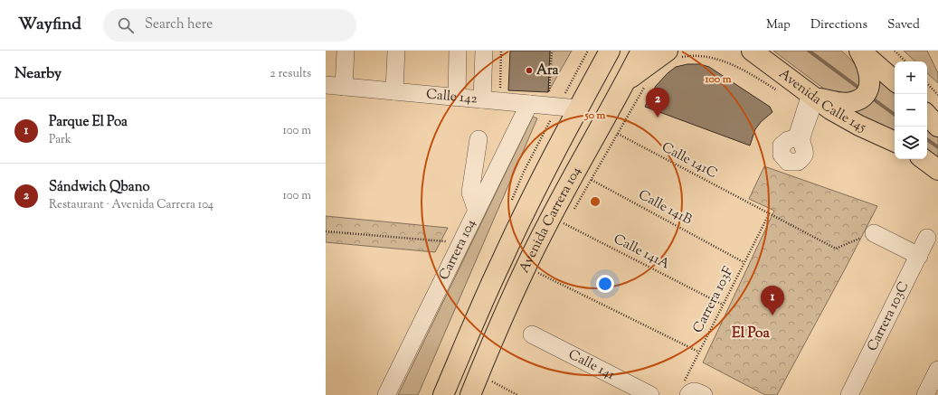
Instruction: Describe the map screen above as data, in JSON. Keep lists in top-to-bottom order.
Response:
{
  "streets": {
    "main road": ["Avenida Calle 145", "Avenida Carrera 104"],
    "street": [
      "Calle 142",
      "Carrera 104",
      "Carrera 103C",
      "Calle 141"
    ],
    "path": [
      "Calle 141C",
      "Calle 141B",
      "Calle 141A",
      "Carrera 103F"
    ]
  },
  "crossings": [
    ["Calle 142", "Avenida Carrera 104"],
    ["Calle 142", "Carrera 104"],
    ["Calle 141C", "Avenida Carrera 104"],
    ["Calle 141C", "Carrera 103F"],
    ["Calle 141B", "Avenida Carrera 104"],
    ["Calle 141B", "Carrera 103F"],
    ["Avenida Carrera 104", "Calle 141A"],
    ["Calle 141A", "Carrera 103F"]
  ],
  "districts": ["El Poa"],
  "places": ["Ara"],
  "page": {
    "header": "Wayfind",
    "search": "Search here",
    "nav": ["Map", "Directions", "Saved"],
    "heading": ["Nearby", "2 results"],
    "map_buttons": ["+", "−"],
    "pins": ["2", "1"],
    "list": [
      {
        "mark": "1",
        "name": "Parque El Poa",
        "note": "Park",
        "value": "100 m"
      },
      {
        "mark": "2",
        "name": "Sándwich Qbano",
        "note": "Restaurant · Avenida Carrera 104",
        "value": "100 m"
      }
    ]
  },
  "rings": ["100 m", "50 m"]
}
